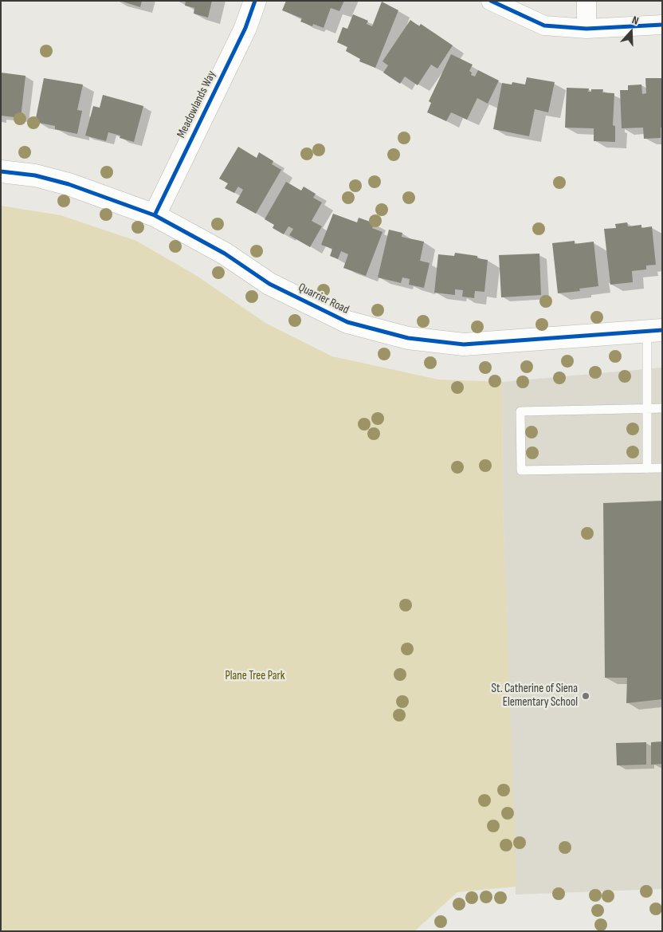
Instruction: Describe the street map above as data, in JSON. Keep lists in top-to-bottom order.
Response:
{
  "streets": {
    "street": ["Meadowlands Way", "Quarrier Road"]
  },
  "crossings": [
    ["Meadowlands Way", "Quarrier Road"]
  ],
  "parks": ["Plane Tree Park"],
  "places": ["St. Catherine of Siena Elementary School"],
  "north": "top"
}
